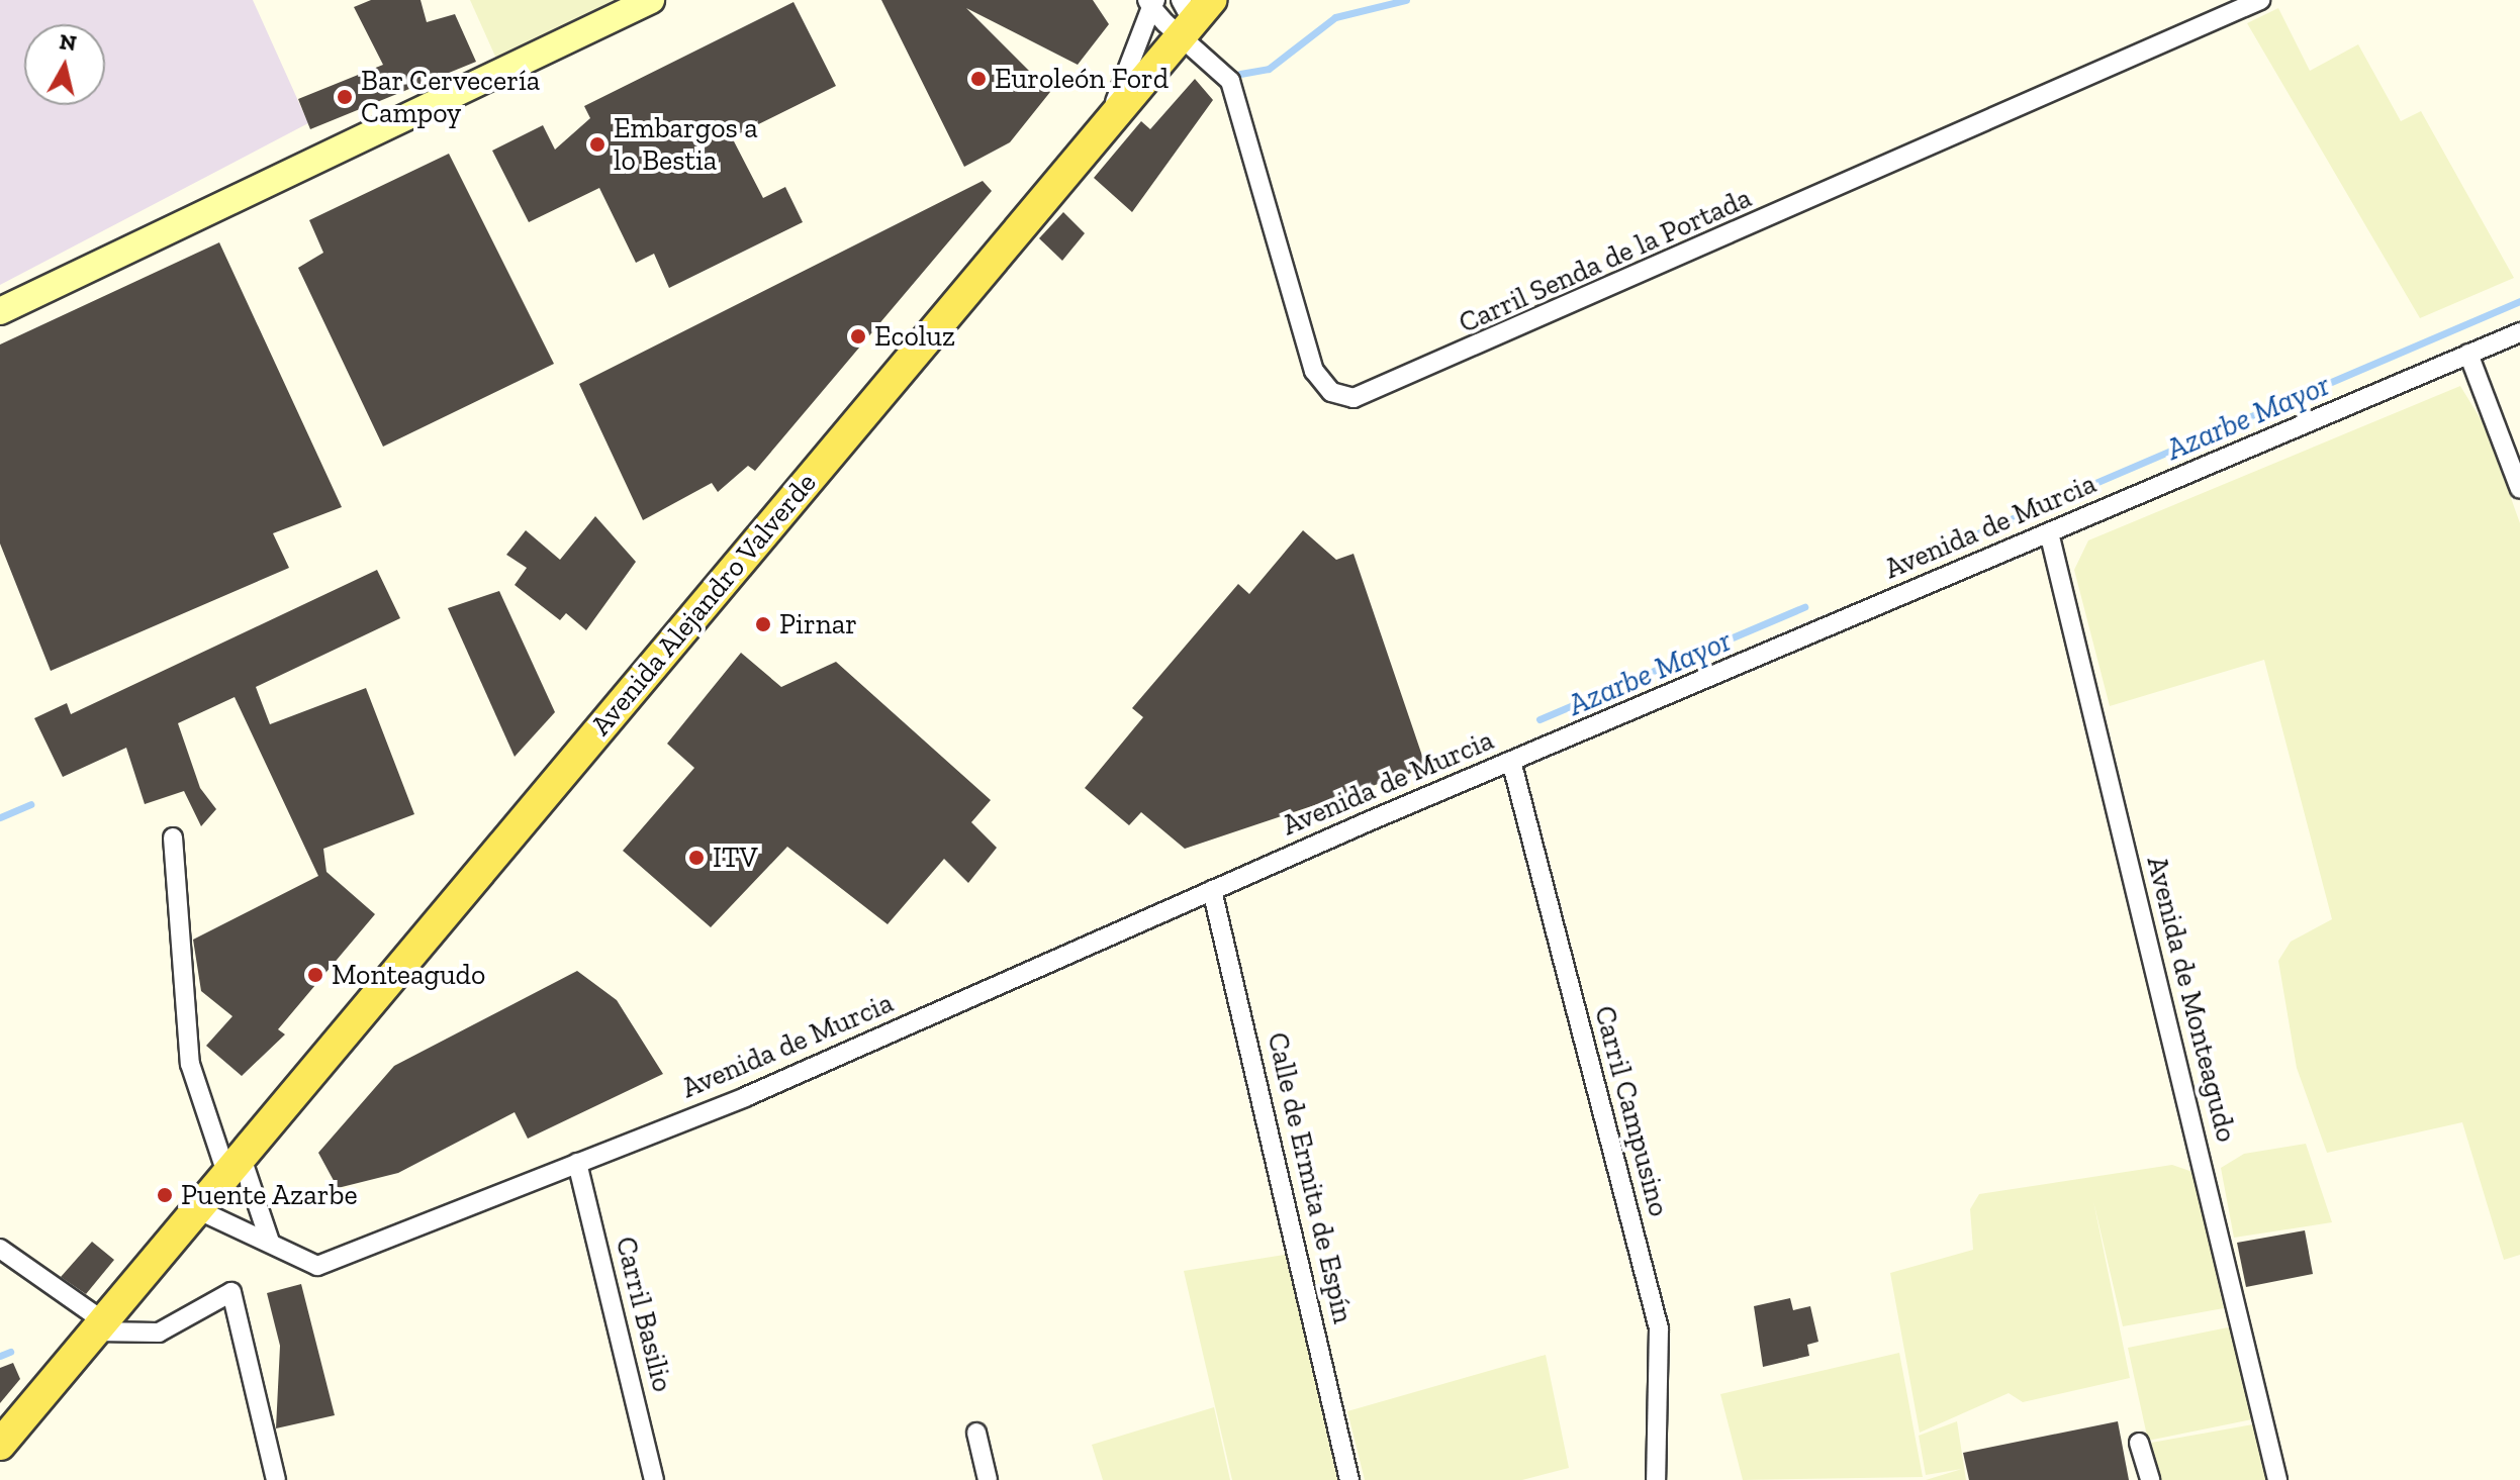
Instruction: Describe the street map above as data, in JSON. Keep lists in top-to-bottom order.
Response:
{
  "streets": {
    "main road": ["Avenida Alejandro Valverde"],
    "street": [
      "Carril Senda de la Portada",
      "Avenida de Murcia",
      "Avenida de Monteagudo",
      "Carril Campusino",
      "Calle de Ermita de Espín",
      "Carril Basilio"
    ]
  },
  "crossings": [
    ["Carril Senda de la Portada", "Avenida Alejandro Valverde"],
    ["Avenida de Murcia", "Avenida Alejandro Valverde"],
    ["Avenida de Murcia", "Avenida de Monteagudo"],
    ["Avenida de Murcia", "Carril Campusino"],
    ["Avenida de Murcia", "Calle de Ermita de Espín"],
    ["Avenida de Murcia", "Carril Basilio"]
  ],
  "water": ["Azarbe Mayor"],
  "places": [
    "Euroleón Ford",
    "Bar Cervecería Campoy",
    "Embargos a lo Bestia",
    "Ecoluz",
    "Pirnar",
    "ITV",
    "Monteagudo",
    "Puente Azarbe"
  ],
  "north": "top"
}
